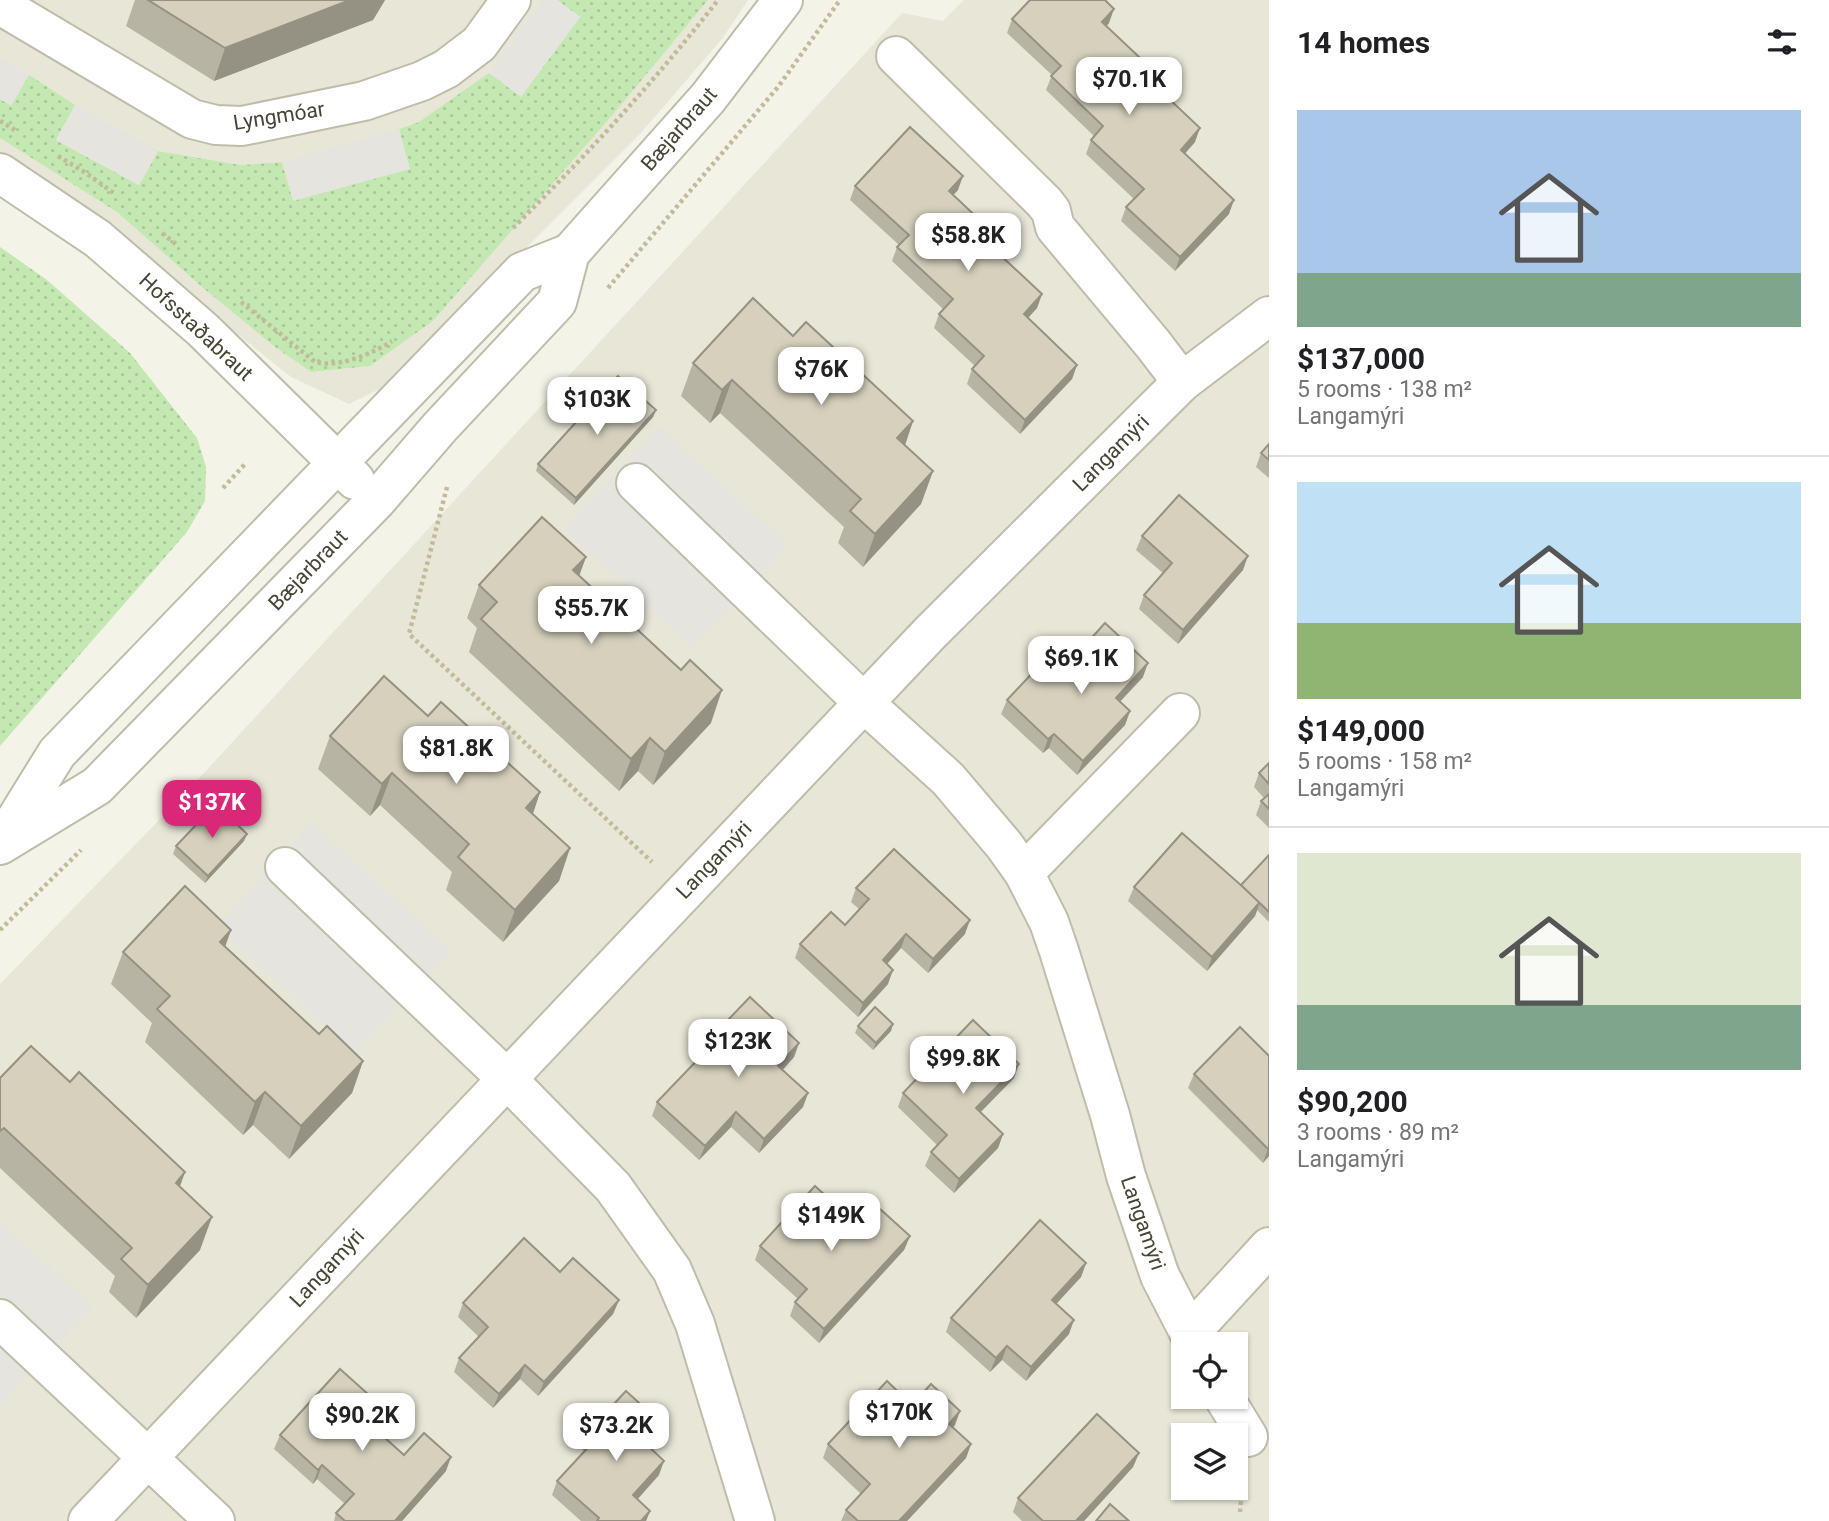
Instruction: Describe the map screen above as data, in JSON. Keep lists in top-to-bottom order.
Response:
{
  "streets": {
    "street": [
      "Lyngmóar",
      "Bæjarbraut",
      "Hofsstaðabraut",
      "Langamýri"
    ]
  },
  "crossings": [
    ["Bæjarbraut", "Hofsstaðabraut"]
  ],
  "page": {
    "heading": "14 homes",
    "price": [
      "$70.1K",
      "$58.8K",
      "$76K",
      "$103K",
      "$55.7K",
      "$69.1K",
      "$81.8K",
      "$137K",
      "$123K",
      "$99.8K",
      "$149K",
      "$170K",
      "$90.2K",
      "$73.2K"
    ],
    "list": [
      {
        "name": "$137,000",
        "note": "5 rooms · 138 m² · Langamýri"
      },
      {
        "name": "$149,000",
        "note": "5 rooms · 158 m² · Langamýri"
      },
      {
        "name": "$90,200",
        "note": "3 rooms · 89 m² · Langamýri"
      }
    ]
  }
}
